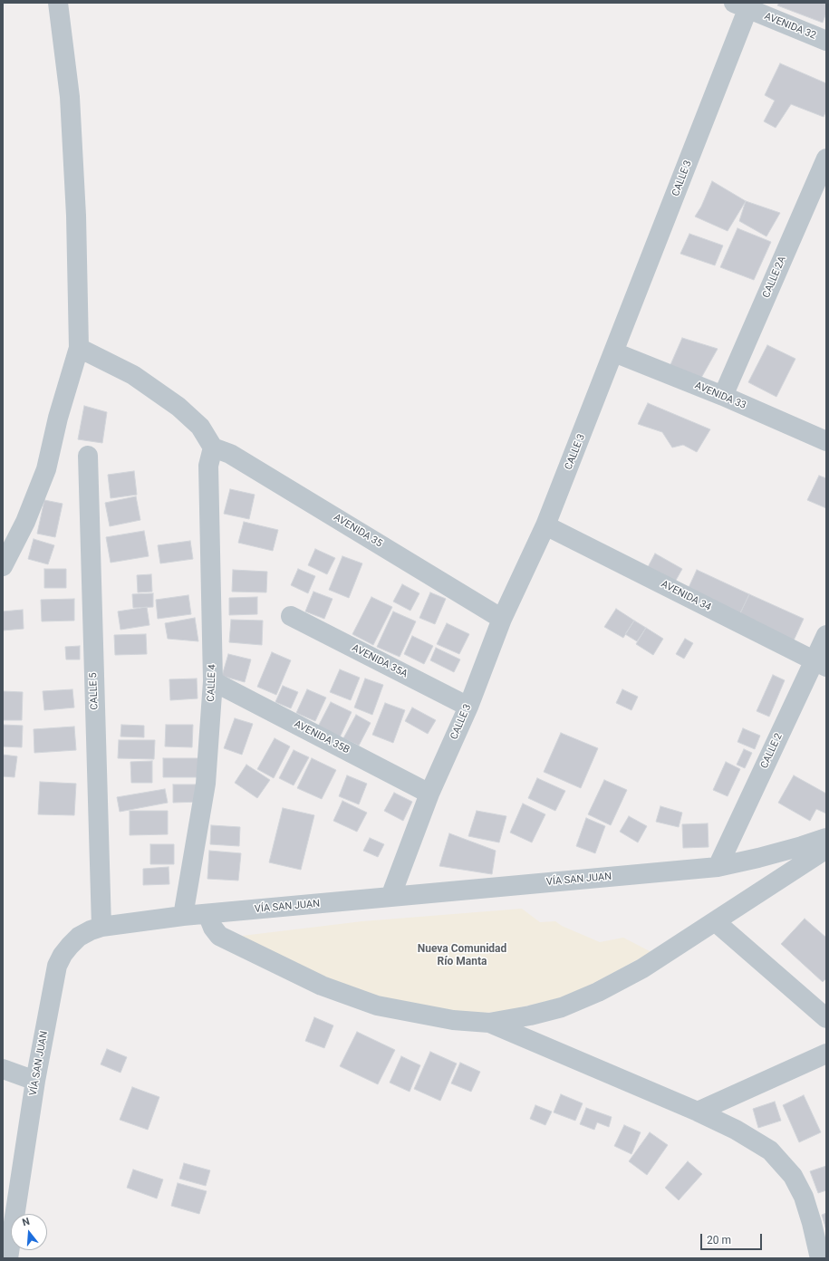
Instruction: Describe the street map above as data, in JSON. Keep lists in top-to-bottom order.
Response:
{
  "streets": {
    "street": [
      "AVENIDA 32",
      "CALLE 3",
      "CALLE 2A",
      "AVENIDA 33",
      "AVENIDA 35",
      "AVENIDA 34",
      "AVENIDA 35A",
      "CALLE 4",
      "CALLE 5",
      "AVENIDA 35B",
      "CALLE 2",
      "VÍA SAN JUAN"
    ]
  },
  "crossings": [
    ["AVENIDA 32", "CALLE 3"],
    ["CALLE 3", "AVENIDA 33"],
    ["CALLE 3", "AVENIDA 35"],
    ["CALLE 3", "AVENIDA 34"],
    ["CALLE 3", "AVENIDA 35A"],
    ["CALLE 3", "AVENIDA 35B"],
    ["CALLE 3", "VÍA SAN JUAN"],
    ["CALLE 2A", "AVENIDA 33"],
    ["AVENIDA 35", "CALLE 4"],
    ["AVENIDA 34", "CALLE 2"],
    ["CALLE 4", "AVENIDA 35B"],
    ["CALLE 4", "VÍA SAN JUAN"],
    ["CALLE 5", "VÍA SAN JUAN"],
    ["CALLE 2", "VÍA SAN JUAN"]
  ],
  "districts": ["Nueva Comunidad Río Manta"],
  "scale_bar": "20 m",
  "north": "top"
}
